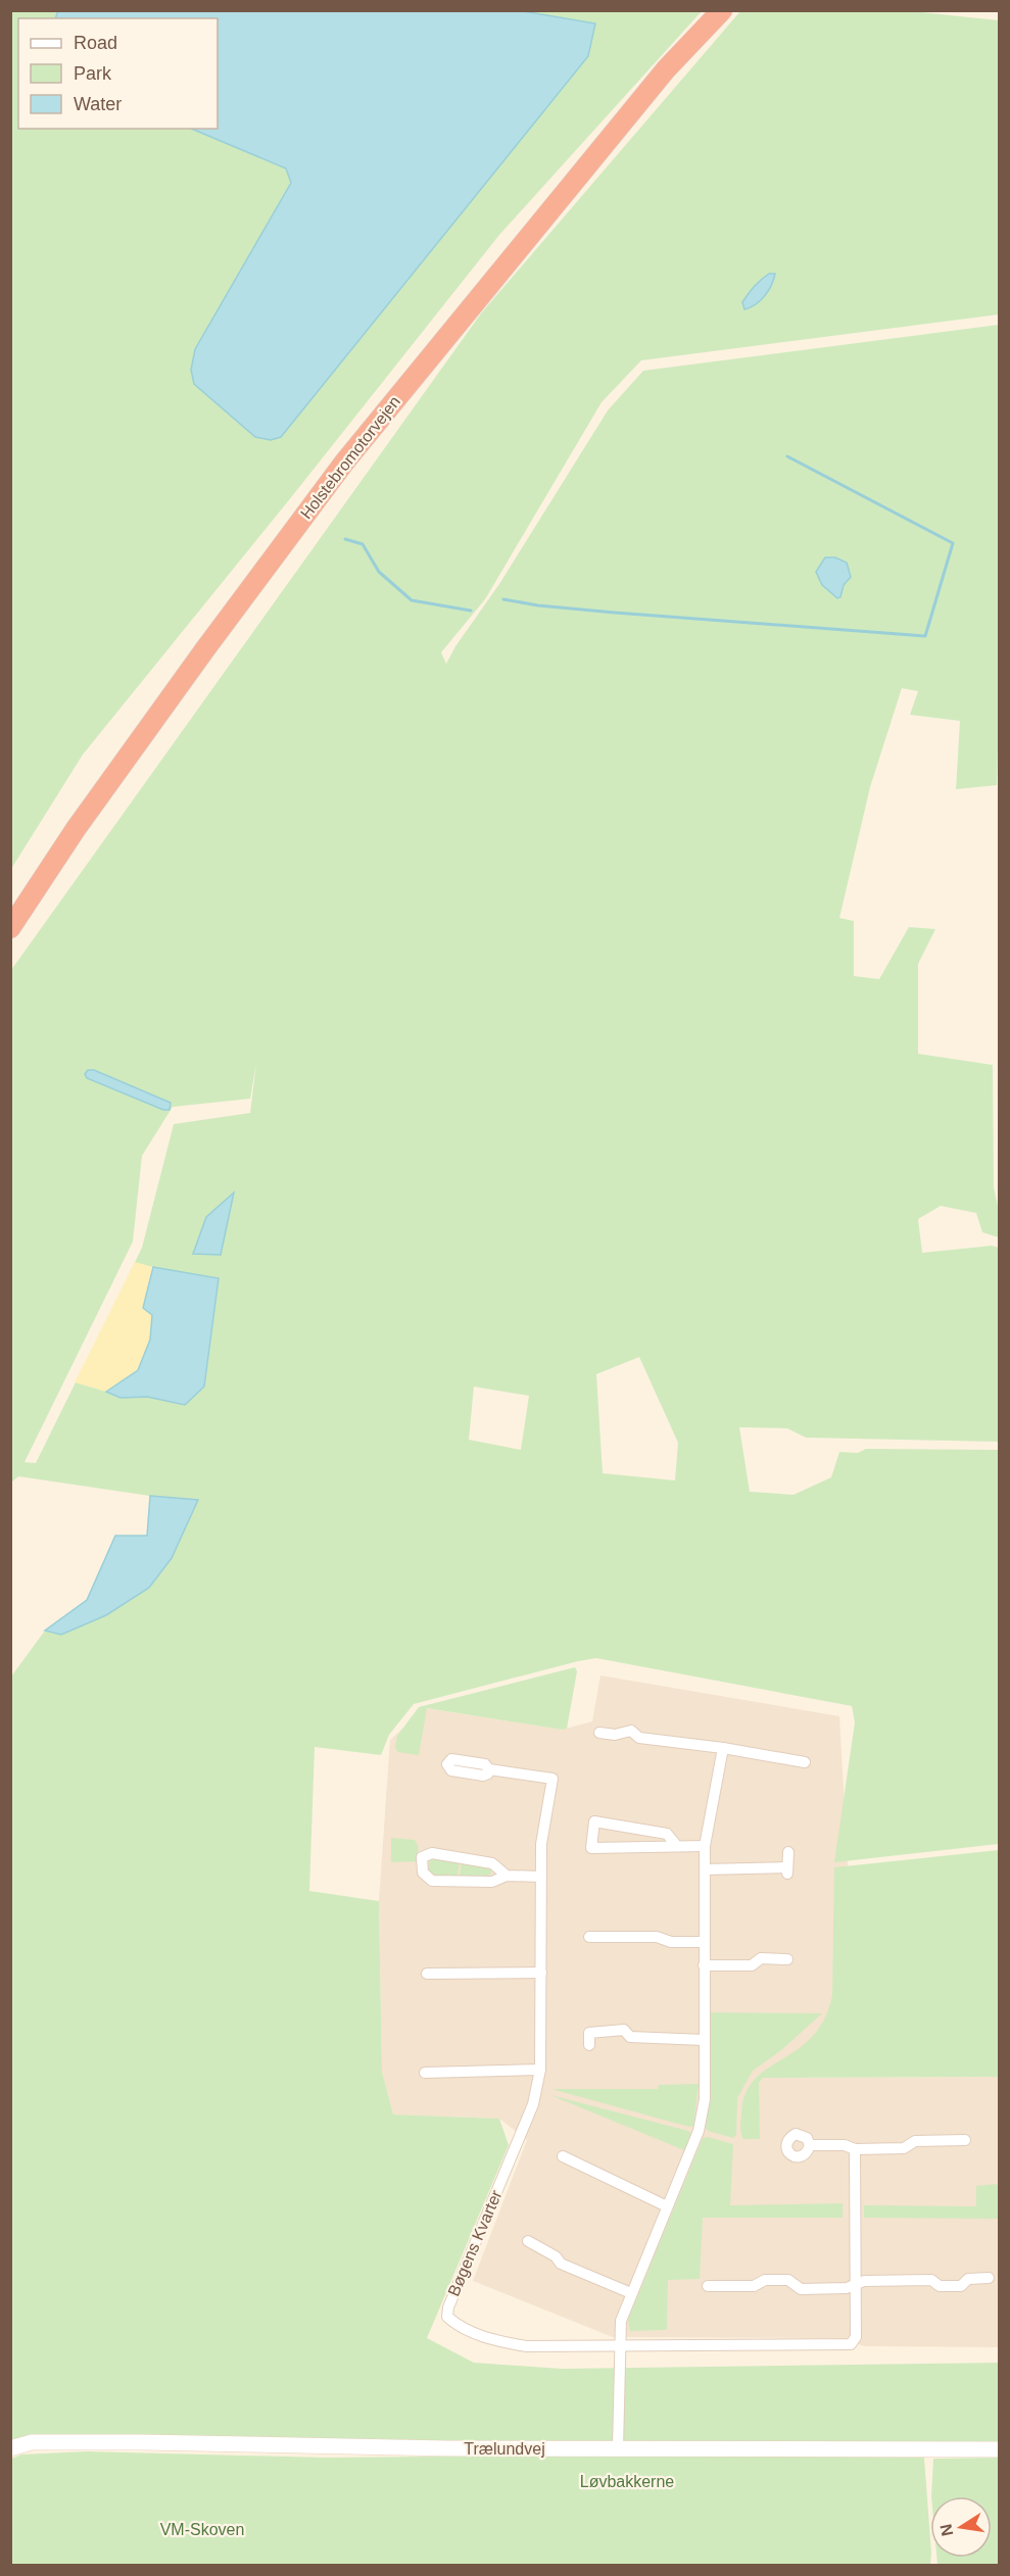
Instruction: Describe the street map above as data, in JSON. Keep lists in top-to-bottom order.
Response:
{
  "streets": {
    "highway": ["Holstebromotorvejen"],
    "street": ["Bøgens Kvarter", "Trælundvej"]
  },
  "parks": ["Løvbakkerne", "VM-Skoven"],
  "legend": ["Road", "Park", "Water"],
  "north": "left"
}
